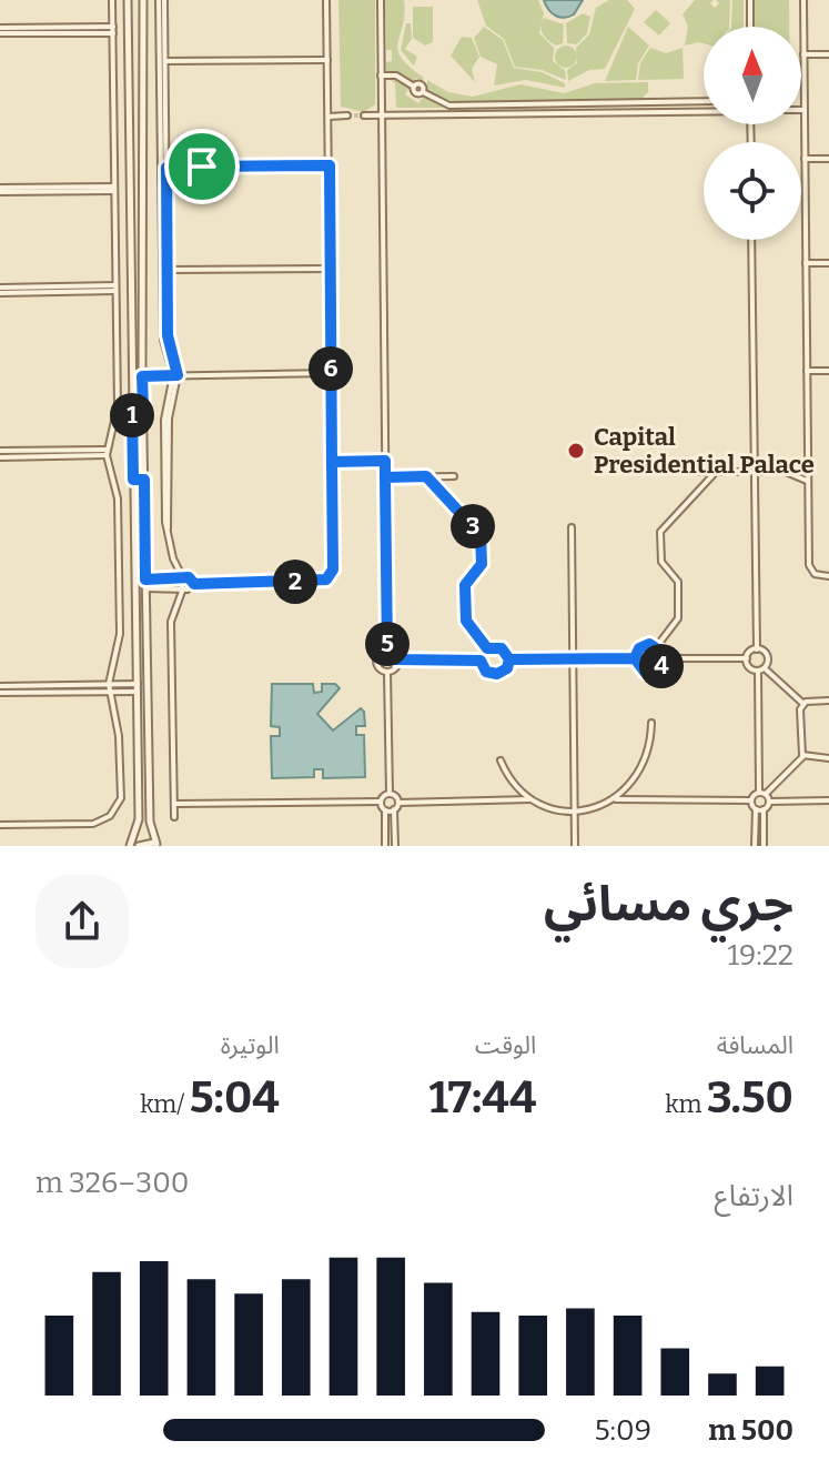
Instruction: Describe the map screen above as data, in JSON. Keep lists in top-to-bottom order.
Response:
{
  "places": ["Capital Presidential Palace"],
  "north": "top",
  "page": {
    "pins": [
      "6",
      "1",
      "3",
      "2",
      "5",
      "4"
    ],
    "heading": ["جري مسائي", "19:22"],
    "stats": [
      ["المسافة", "3.50 km"],
      ["الوقت", "17:44"],
      ["الوتيرة", "5:04 /km"]
    ],
    "chart": ["الارتفاع", "300–326 m"],
    "list": [
      {
        "name": "500 m",
        "note": "5:09"
      }
    ]
  }
}
